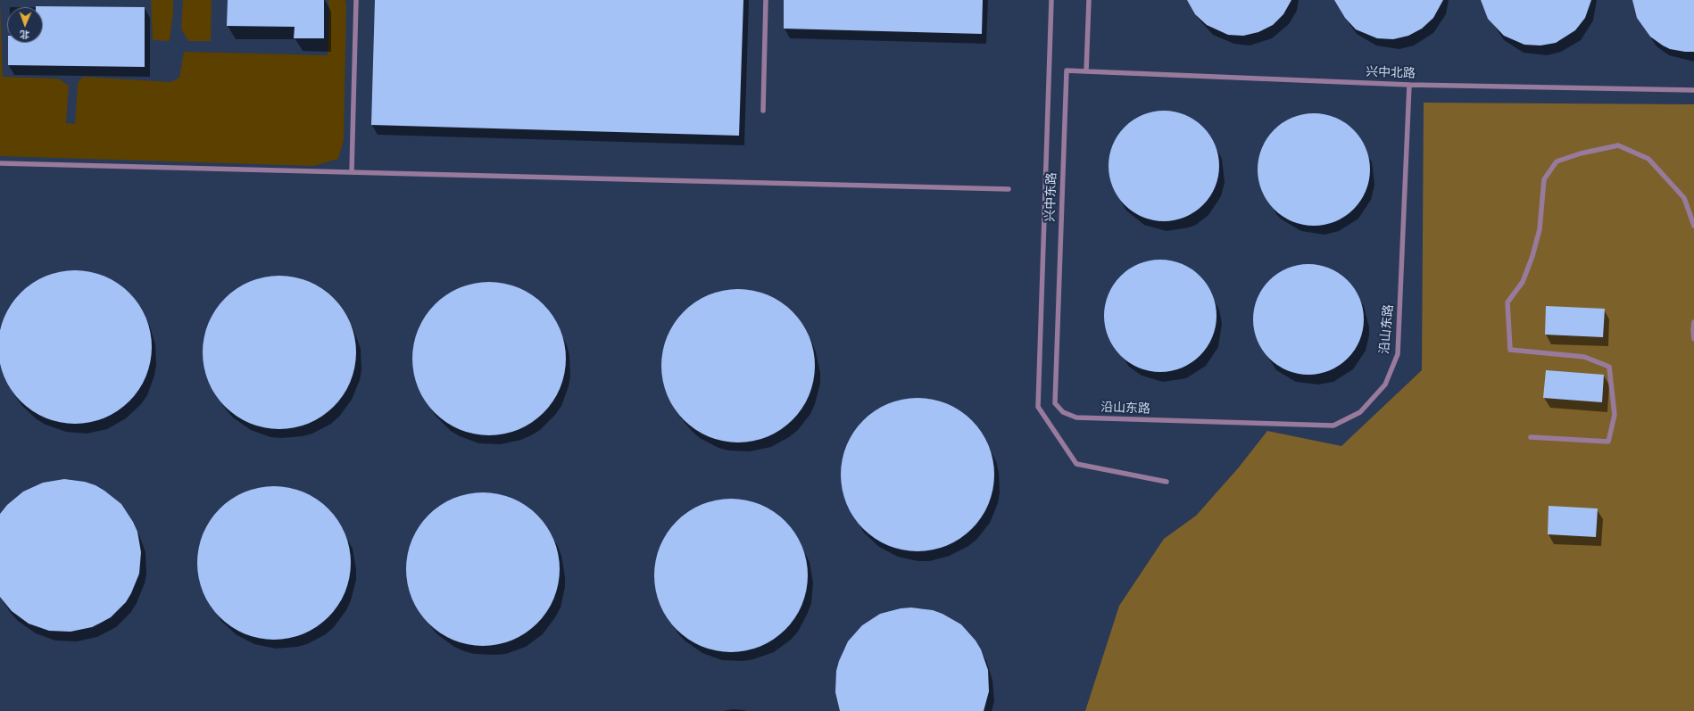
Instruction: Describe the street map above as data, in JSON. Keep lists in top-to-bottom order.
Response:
{
  "streets": {
    "lane": ["兴中北路", "兴中东路", "沿山东路"]
  },
  "crossings": [
    ["兴中北路", "兴中东路"],
    ["兴中北路", "沿山东路"],
    ["兴中东路", "沿山东路"]
  ],
  "north": "bottom"
}
